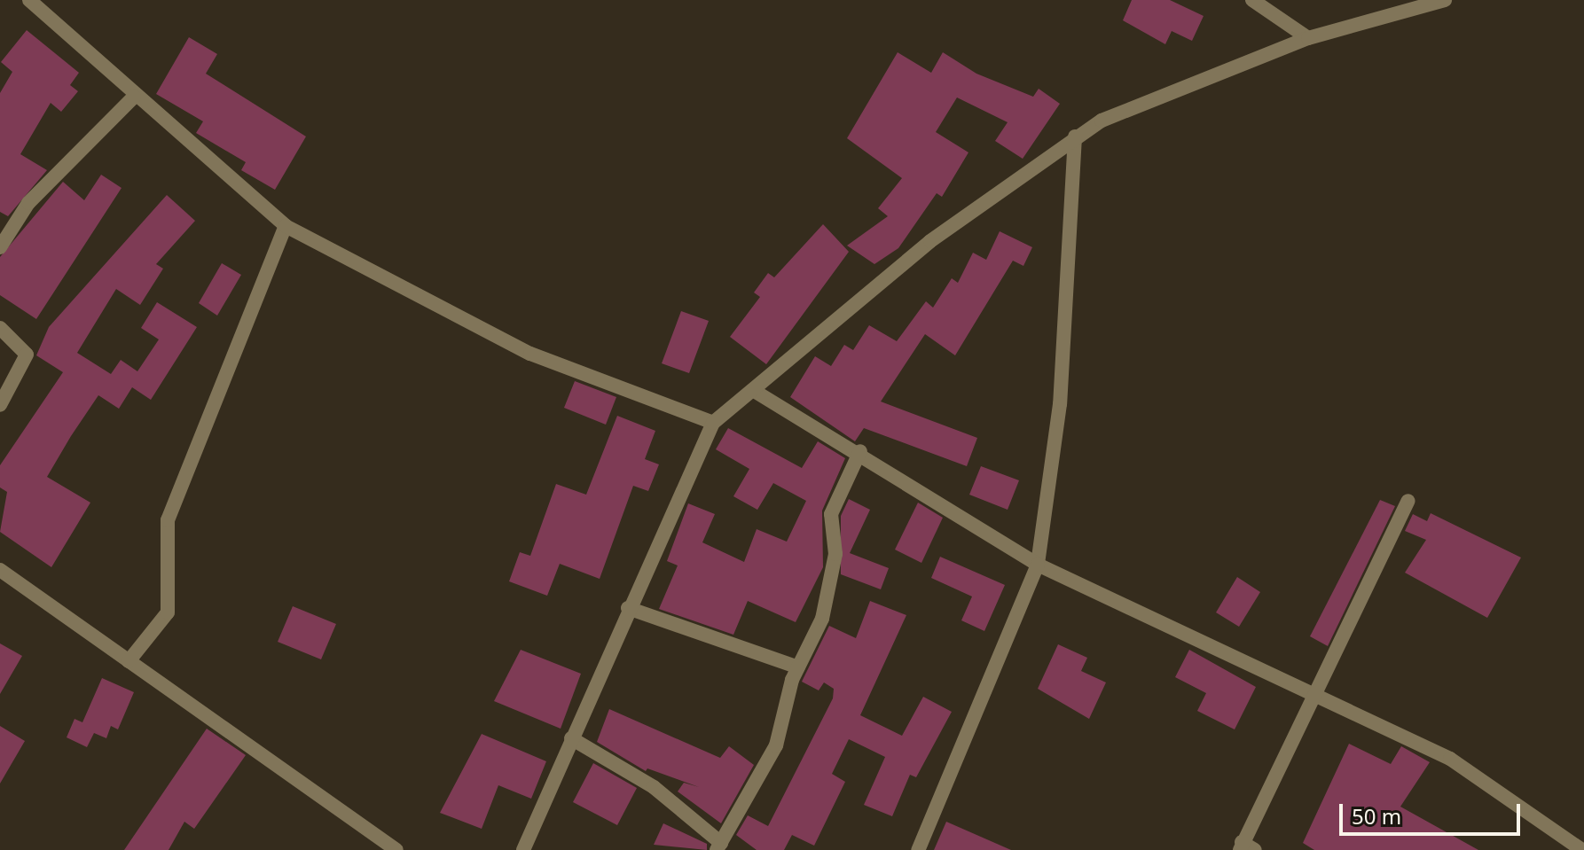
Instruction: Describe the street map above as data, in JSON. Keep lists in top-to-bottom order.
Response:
{
  "scale_bar": "50 m"
}
